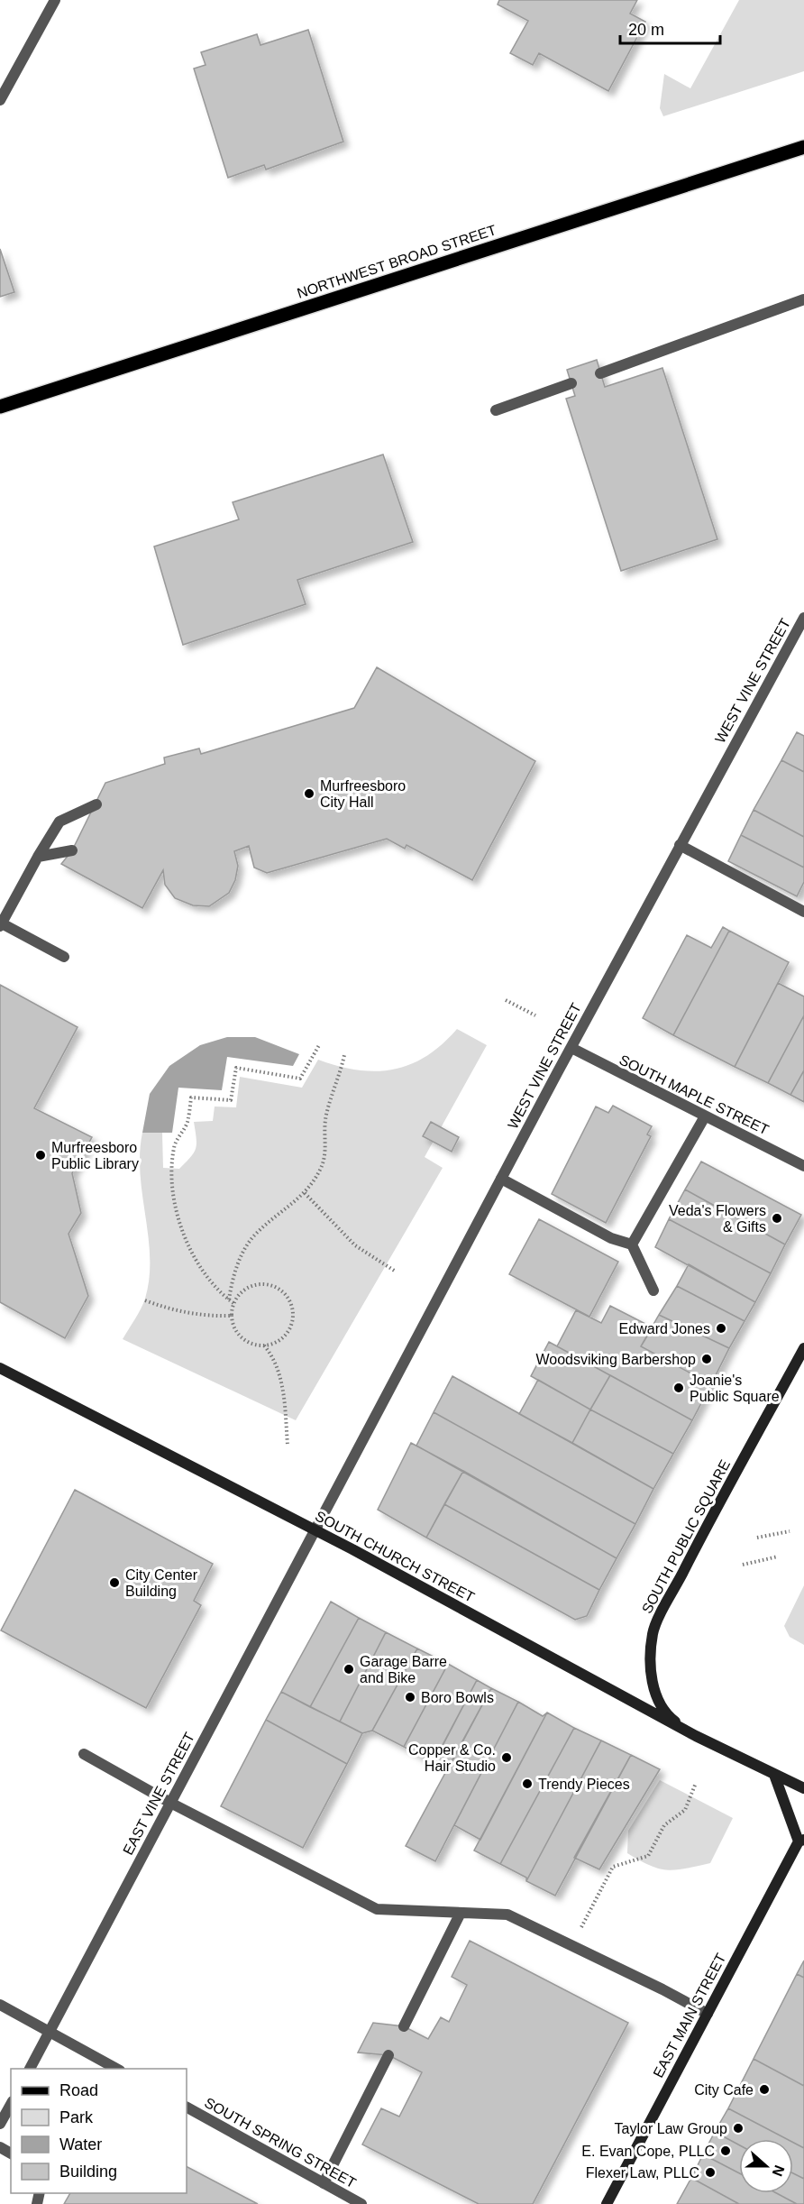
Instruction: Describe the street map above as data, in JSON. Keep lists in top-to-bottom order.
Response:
{
  "streets": {
    "main road": ["NORTHWEST BROAD STREET"],
    "street": [
      "WEST VINE STREET",
      "SOUTH MAPLE STREET",
      "SOUTH PUBLIC SQUARE",
      "SOUTH CHURCH STREET",
      "EAST VINE STREET",
      "EAST MAIN STREET",
      "SOUTH SPRING STREET"
    ]
  },
  "crossings": [
    ["WEST VINE STREET", "SOUTH MAPLE STREET"],
    ["WEST VINE STREET", "SOUTH CHURCH STREET"],
    ["WEST VINE STREET", "EAST VINE STREET"],
    ["SOUTH PUBLIC SQUARE", "SOUTH CHURCH STREET"],
    ["SOUTH CHURCH STREET", "EAST VINE STREET"],
    ["SOUTH CHURCH STREET", "EAST MAIN STREET"]
  ],
  "places": [
    "Murfreesboro City Hall",
    "Murfreesboro Public Library",
    "Veda's Flowers & Gifts",
    "Edward Jones",
    "Woodsviking Barbershop",
    "Joanie's Public Square",
    "City Center Building",
    "Garage Barre and Bike",
    "Boro Bowls",
    "Copper & Co. Hair Studio",
    "Trendy Pieces",
    "City Cafe",
    "Taylor Law Group",
    "E. Evan Cope, PLLC",
    "Flexer Law, PLLC"
  ],
  "legend": [
    "Road",
    "Park",
    "Water",
    "Building"
  ],
  "scale_bar": "20 m",
  "north": "right"
}
